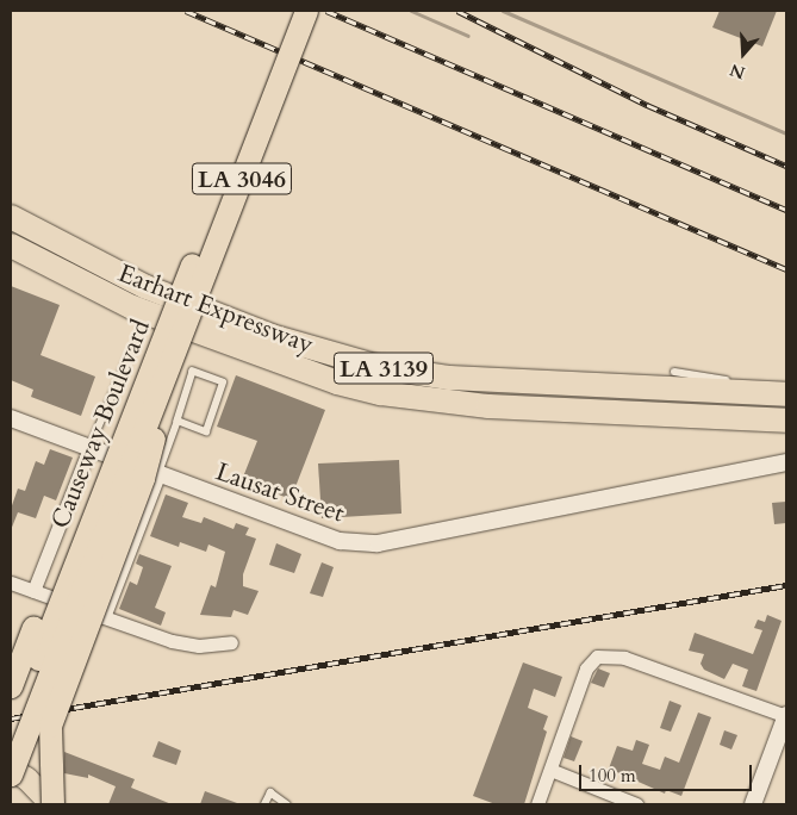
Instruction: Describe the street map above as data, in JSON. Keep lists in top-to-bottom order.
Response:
{
  "streets": {
    "highway": [
      "LA 3046",
      "Earhart Expressway",
      "LA 3139",
      "Causeway Boulevard"
    ],
    "street": ["Lausat Street"]
  },
  "scale_bar": "100 m",
  "north": "bottom"
}
